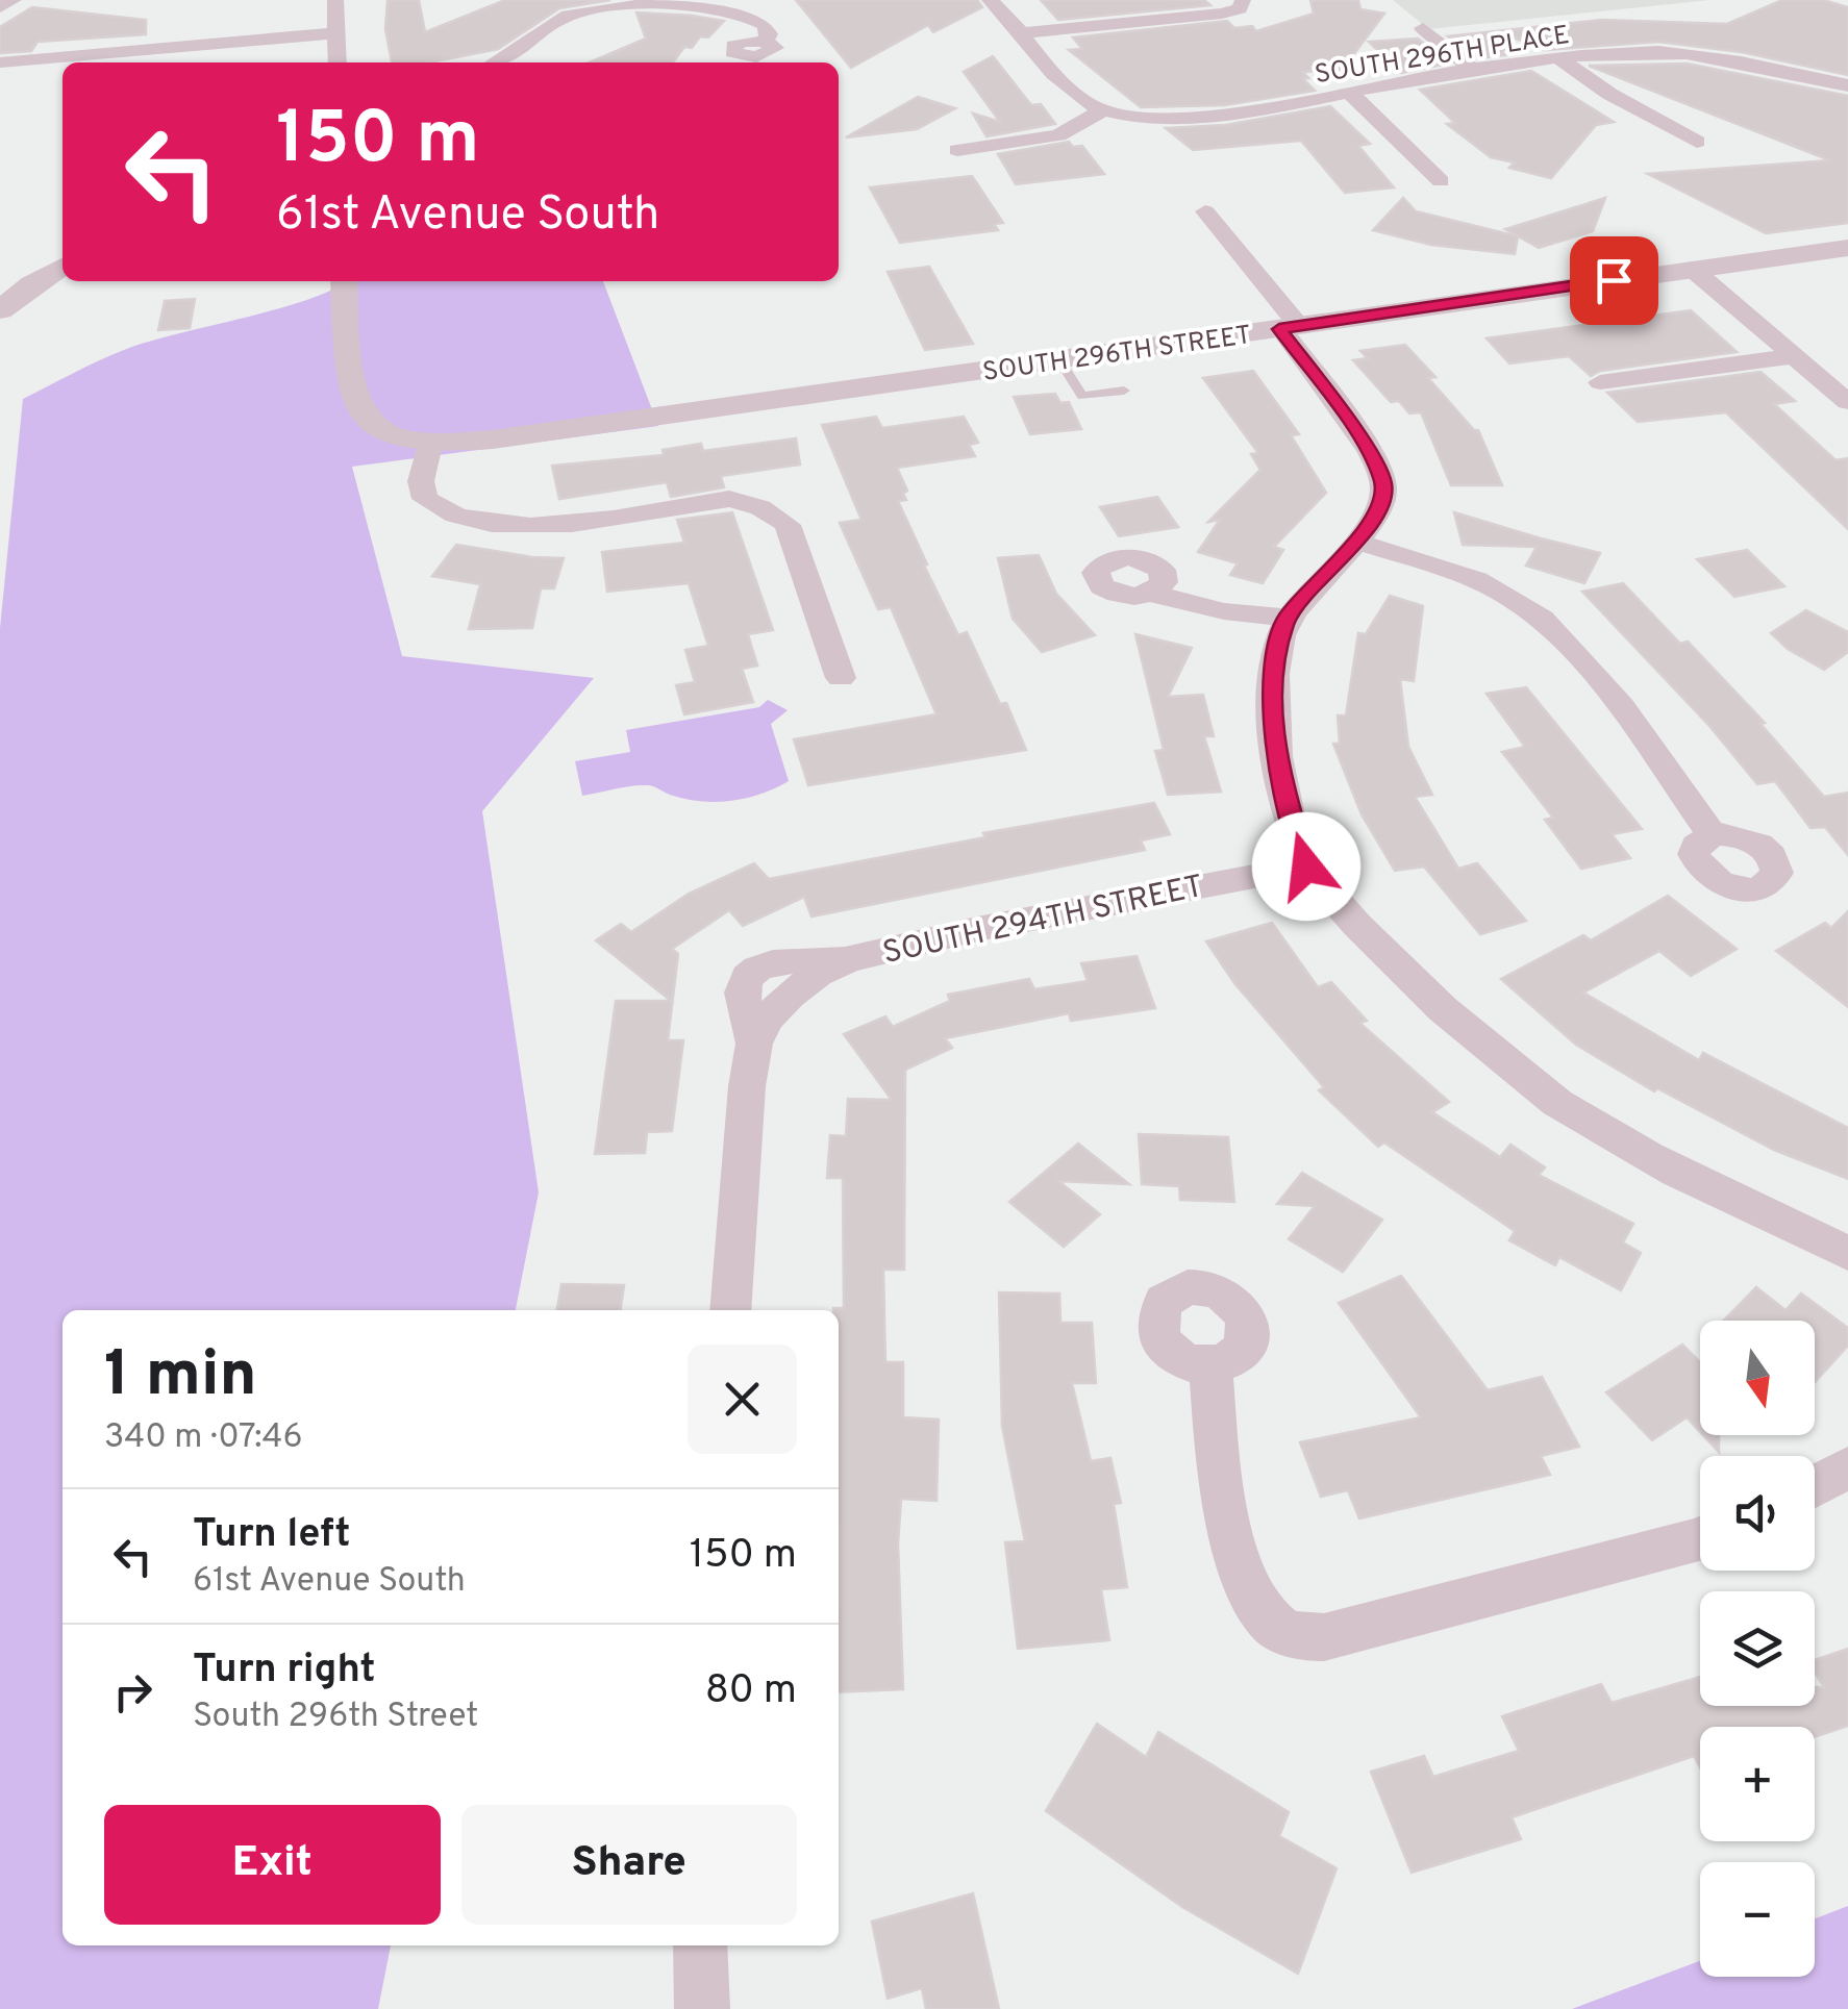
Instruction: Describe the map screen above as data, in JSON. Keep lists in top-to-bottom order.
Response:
{
  "streets": {
    "street": ["SOUTH 296TH PLACE", "SOUTH 296TH STREET", "SOUTH 294TH STREET"]
  },
  "north": "bottom",
  "page": {
    "turn": ["150 m", "61st Avenue South"],
    "heading": ["1 min", "340 m · 07:46"],
    "map_buttons": ["+", "−"],
    "list": [
      {
        "name": "Turn left",
        "note": "61st Avenue South",
        "value": "150 m"
      },
      {
        "name": "Turn right",
        "note": "South 296th Street",
        "value": "80 m"
      }
    ],
    "buttons": ["Exit", "Share"]
  }
}
